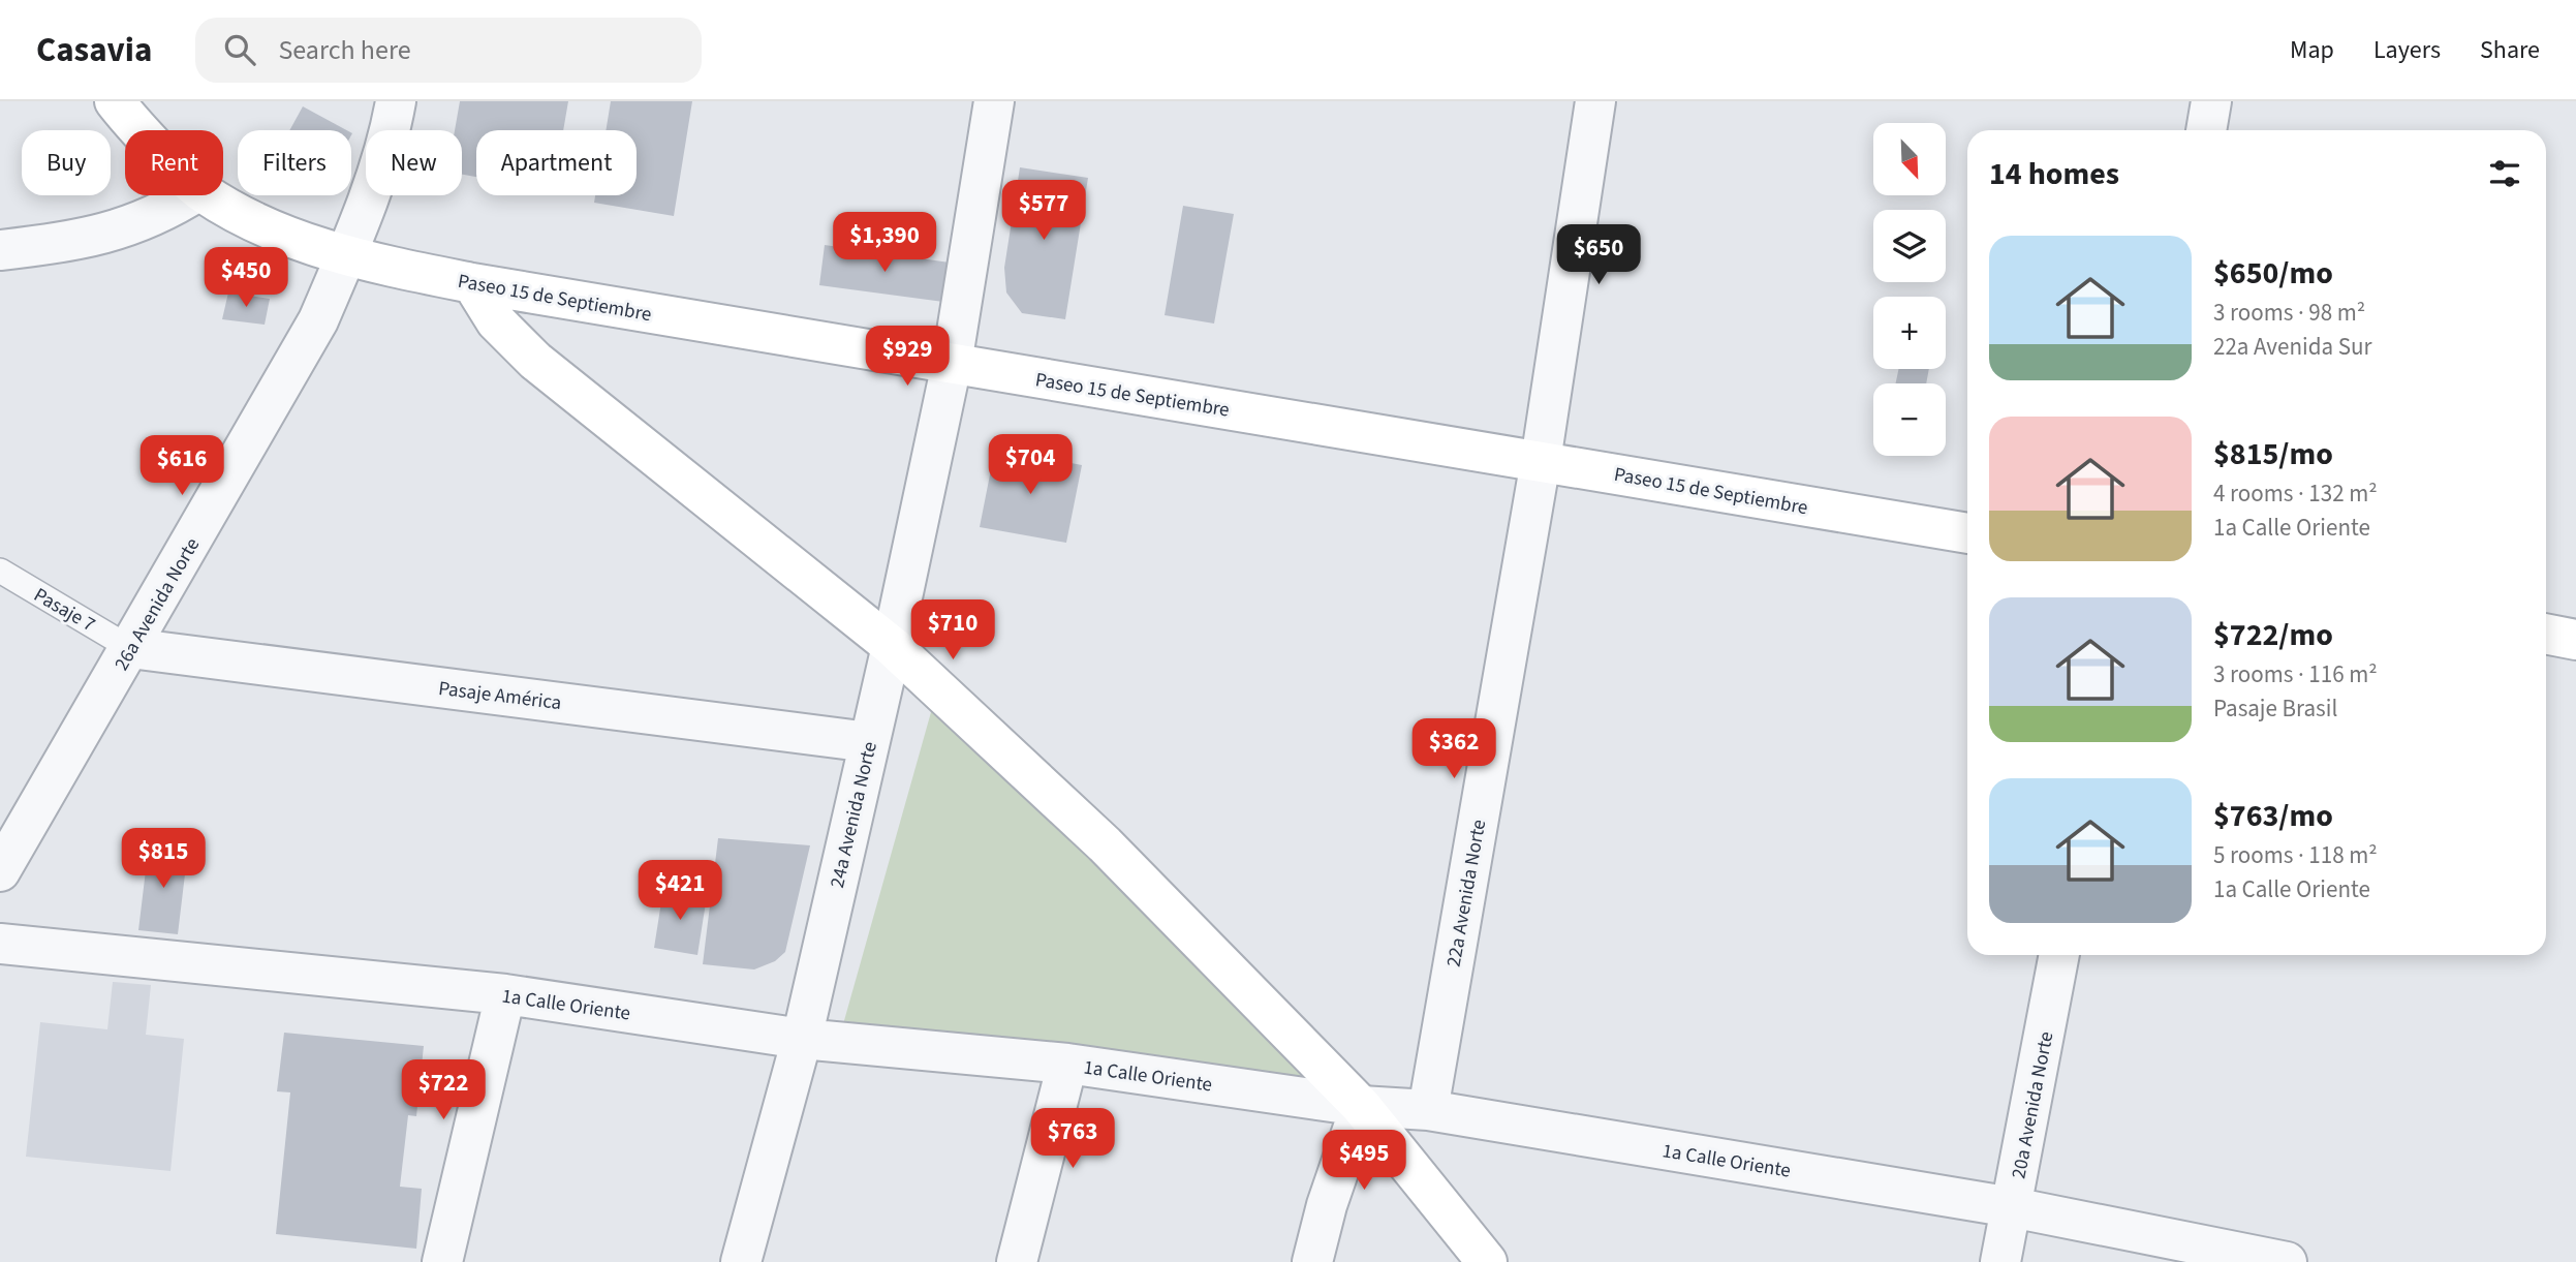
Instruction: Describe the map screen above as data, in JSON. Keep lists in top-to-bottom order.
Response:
{
  "streets": {
    "street": [
      "Paseo 15 de Septiembre",
      "26a Avenida Norte",
      "Pasaje América",
      "24a Avenida Norte",
      "22a Avenida Norte",
      "1a Calle Oriente",
      "20a Avenida Norte"
    ],
    "lane": ["Pasaje 7"]
  },
  "crossings": [
    ["Paseo 15 de Septiembre", "26a Avenida Norte"],
    ["Paseo 15 de Septiembre", "24a Avenida Norte"],
    ["Paseo 15 de Septiembre", "22a Avenida Norte"],
    ["26a Avenida Norte", "Pasaje 7"],
    ["26a Avenida Norte", "Pasaje América"],
    ["Pasaje 7", "Pasaje América"],
    ["Pasaje América", "24a Avenida Norte"],
    ["24a Avenida Norte", "1a Calle Oriente"],
    ["22a Avenida Norte", "1a Calle Oriente"],
    ["1a Calle Oriente", "20a Avenida Norte"]
  ],
  "north": "bottom right",
  "page": {
    "header": "Casavia",
    "search": "Search here",
    "nav": ["Map", "Layers", "Share"],
    "map_buttons": ["+", "−"],
    "chip": [
      "Buy",
      "Rent",
      "Filters",
      "New",
      "Apartment"
    ],
    "heading": "14 homes",
    "price": [
      "$577",
      "$1,390",
      "$650",
      "$450",
      "$929",
      "$704",
      "$616",
      "$710",
      "$362",
      "$815",
      "$421",
      "$722",
      "$763",
      "$495"
    ],
    "list": [
      {
        "name": "$650/mo",
        "note": "3 rooms · 98 m² · 22a Avenida Sur"
      },
      {
        "name": "$815/mo",
        "note": "4 rooms · 132 m² · 1a Calle Oriente"
      },
      {
        "name": "$722/mo",
        "note": "3 rooms · 116 m² · Pasaje Brasil"
      },
      {
        "name": "$763/mo",
        "note": "5 rooms · 118 m² · 1a Calle Oriente"
      }
    ]
  }
}
